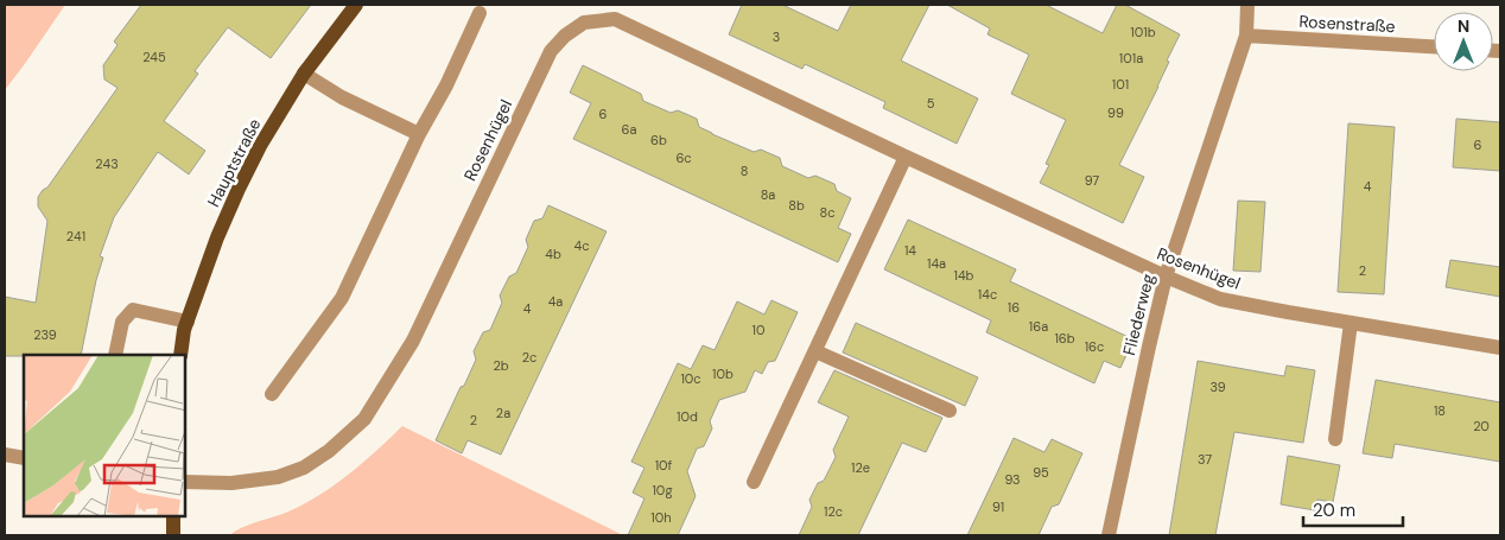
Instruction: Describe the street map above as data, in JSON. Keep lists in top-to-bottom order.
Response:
{
  "streets": {
    "main road": ["Hauptstraße"],
    "street": ["Rosenstraße", "Rosenhügel", "Fliederweg"]
  },
  "crossings": [
    ["Rosenstraße", "Fliederweg"],
    ["Rosenhügel", "Fliederweg"]
  ],
  "house_numbers": [
    "101b",
    "3",
    "245",
    "101a",
    "101",
    "5",
    "99",
    "6",
    "6a",
    "6b",
    "6",
    "6c",
    "243",
    "8",
    "97",
    "4",
    "8a",
    "8b",
    "8c",
    "241",
    "4c",
    "14",
    "4b",
    "14a",
    "2",
    "14b",
    "14c",
    "4a",
    "16",
    "4",
    "16a",
    "10",
    "239",
    "16b",
    "16c",
    "2c",
    "2b",
    "10b",
    "10c",
    "39",
    "18",
    "2a",
    "10d",
    "2",
    "20",
    "37",
    "10f",
    "12e",
    "95",
    "93",
    "10g",
    "91",
    "12c",
    "10h"
  ],
  "scale_bar": "20 m",
  "north": "top"
}
